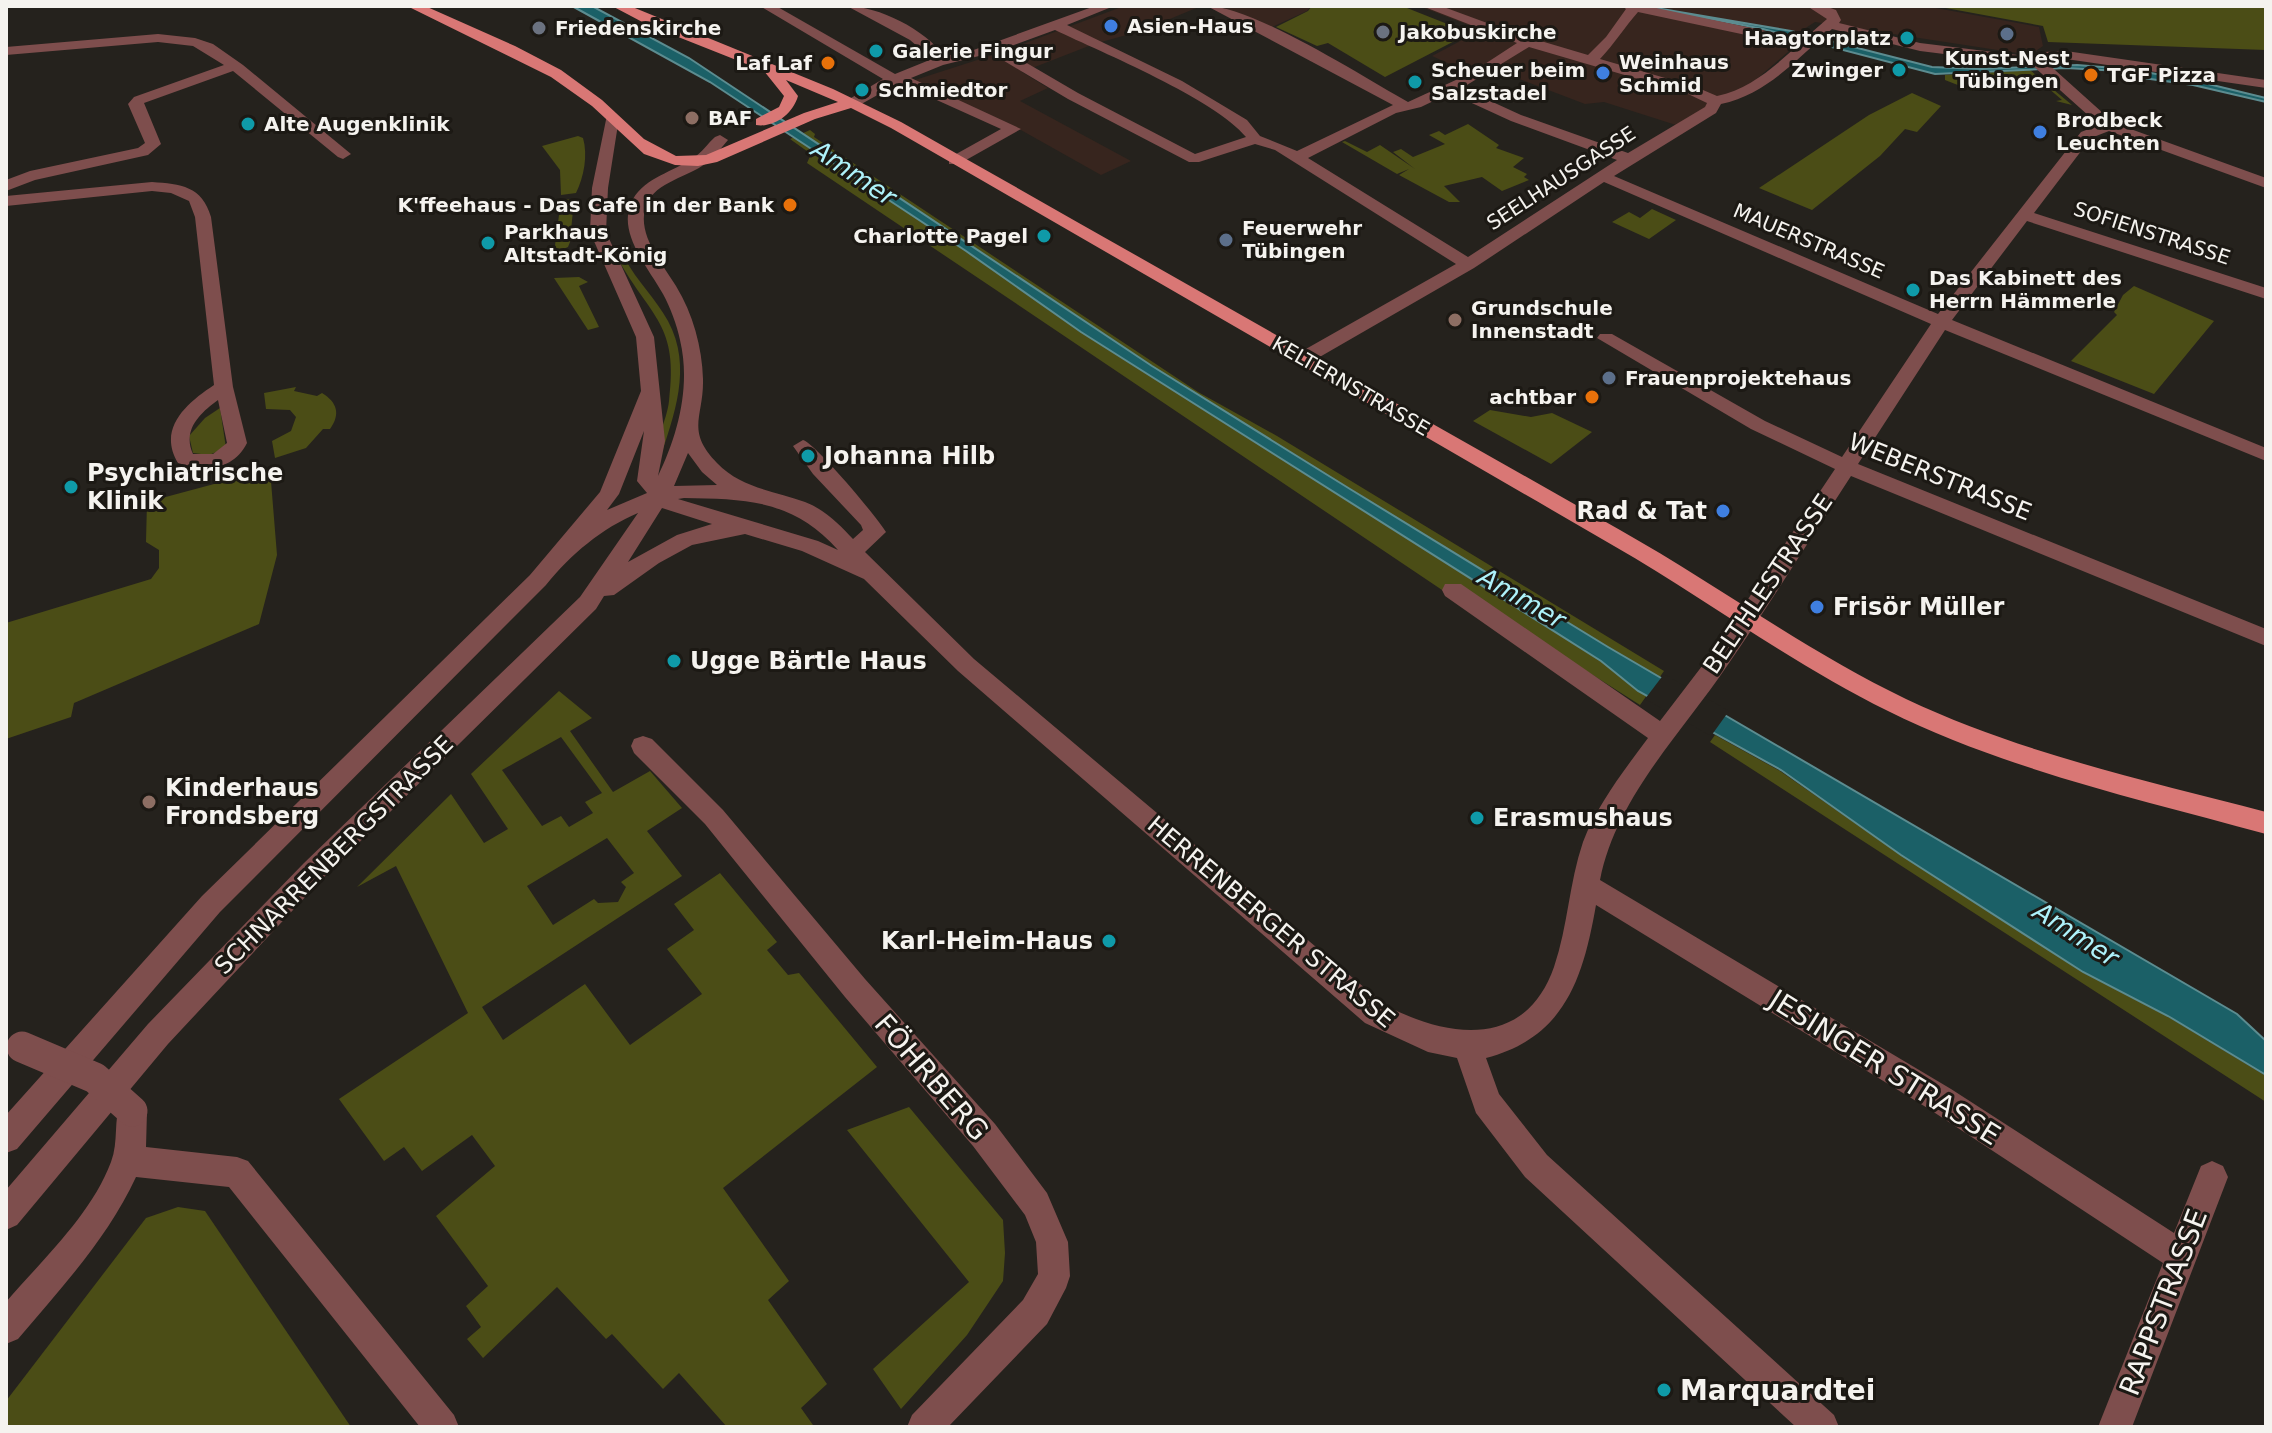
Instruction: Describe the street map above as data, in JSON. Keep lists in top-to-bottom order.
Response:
{
  "streets": {
    "main road": ["KELTERNSTRASSE"],
    "street": [
      "SEELHAUSGASSE",
      "SOFIENSTRASSE",
      "MAUERSTRASSE",
      "WEBERSTRASSE",
      "BELTHLESTRASSE",
      "SCHNARRENBERGSTRASSE",
      "HERRENBERGER STRASSE",
      "JESINGER STRASSE",
      "FÖHRBERG",
      "RAPPSTRASSE"
    ]
  },
  "crossings": [
    ["SEELHAUSGASSE", "MAUERSTRASSE"],
    ["SEELHAUSGASSE", "KELTERNSTRASSE"],
    ["SOFIENSTRASSE", "BELTHLESTRASSE"],
    ["MAUERSTRASSE", "BELTHLESTRASSE"],
    ["KELTERNSTRASSE", "BELTHLESTRASSE"],
    ["WEBERSTRASSE", "BELTHLESTRASSE"],
    ["BELTHLESTRASSE", "HERRENBERGER STRASSE"],
    ["BELTHLESTRASSE", "JESINGER STRASSE"],
    ["SCHNARRENBERGSTRASSE", "HERRENBERGER STRASSE"],
    ["JESINGER STRASSE", "RAPPSTRASSE"]
  ],
  "water": ["Ammer"],
  "places": [
    "Asien-Haus",
    "Friedenskirche",
    "Jakobuskirche",
    "Kunst-Nest Tübingen",
    "Haagtorplatz",
    "Galerie Fingur",
    "Laf Laf",
    "Zwinger",
    "Weinhaus Schmid",
    "TGF Pizza",
    "Scheuer beim Salzstadel",
    "Schmiedtor",
    "BAF",
    "Alte Augenklinik",
    "Brodbeck Leuchten",
    "K'ffeehaus - Das Cafe in der Bank",
    "Charlotte Pagel",
    "Feuerwehr Tübingen",
    "Parkhaus Altstadt-König",
    "Das Kabinett des Herrn Hämmerle",
    "Grundschule Innenstadt",
    "Frauenprojektehaus",
    "achtbar",
    "Johanna Hilb",
    "Psychiatrische Klinik",
    "Rad & Tat",
    "Frisör Müller",
    "Ugge Bärtle Haus",
    "Kinderhaus Frondsberg",
    "Erasmushaus",
    "Karl-Heim-Haus",
    "Marquardtei"
  ]
}
